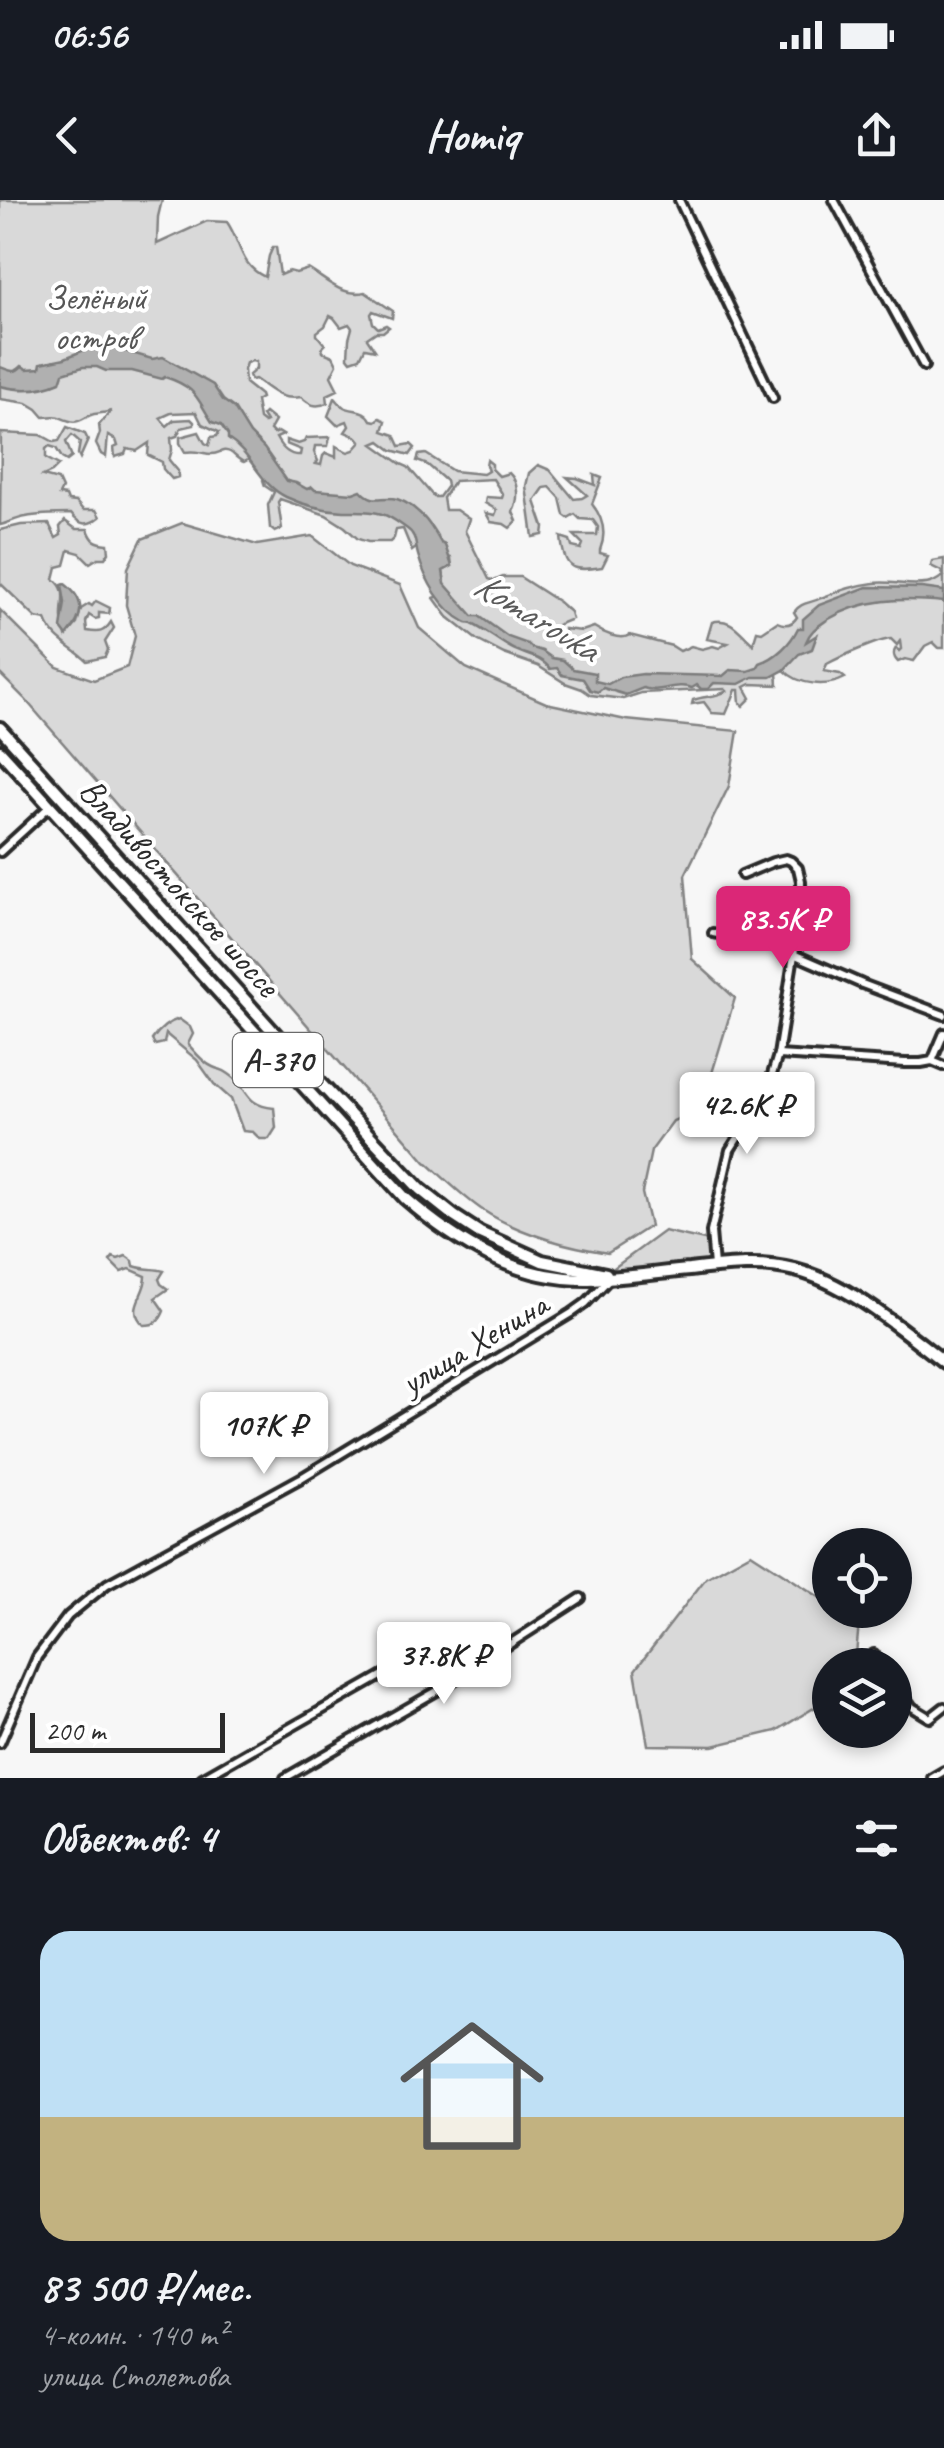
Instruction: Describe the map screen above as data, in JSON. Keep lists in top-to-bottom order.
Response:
{
  "streets": {
    "highway": ["Владивостокское шоссе", "А-370"],
    "street": ["улица Хенина"]
  },
  "crossings": [
    ["Владивостокское шоссе", "улица Хенина"]
  ],
  "water": ["Komarovka"],
  "parks": ["Зелёный остров"],
  "scale_bar": "200 m",
  "page": {
    "status": "06:56",
    "header": "Homiq",
    "price": [
      "83.5K ₽",
      "42.6K ₽",
      "107K ₽",
      "37.8K ₽"
    ],
    "scale": "200 m",
    "heading": "Объектов: 4",
    "list": [
      {
        "name": "83 500 ₽/мес.",
        "note": "4-комн. · 140 m² · улица Столетова"
      }
    ]
  }
}
